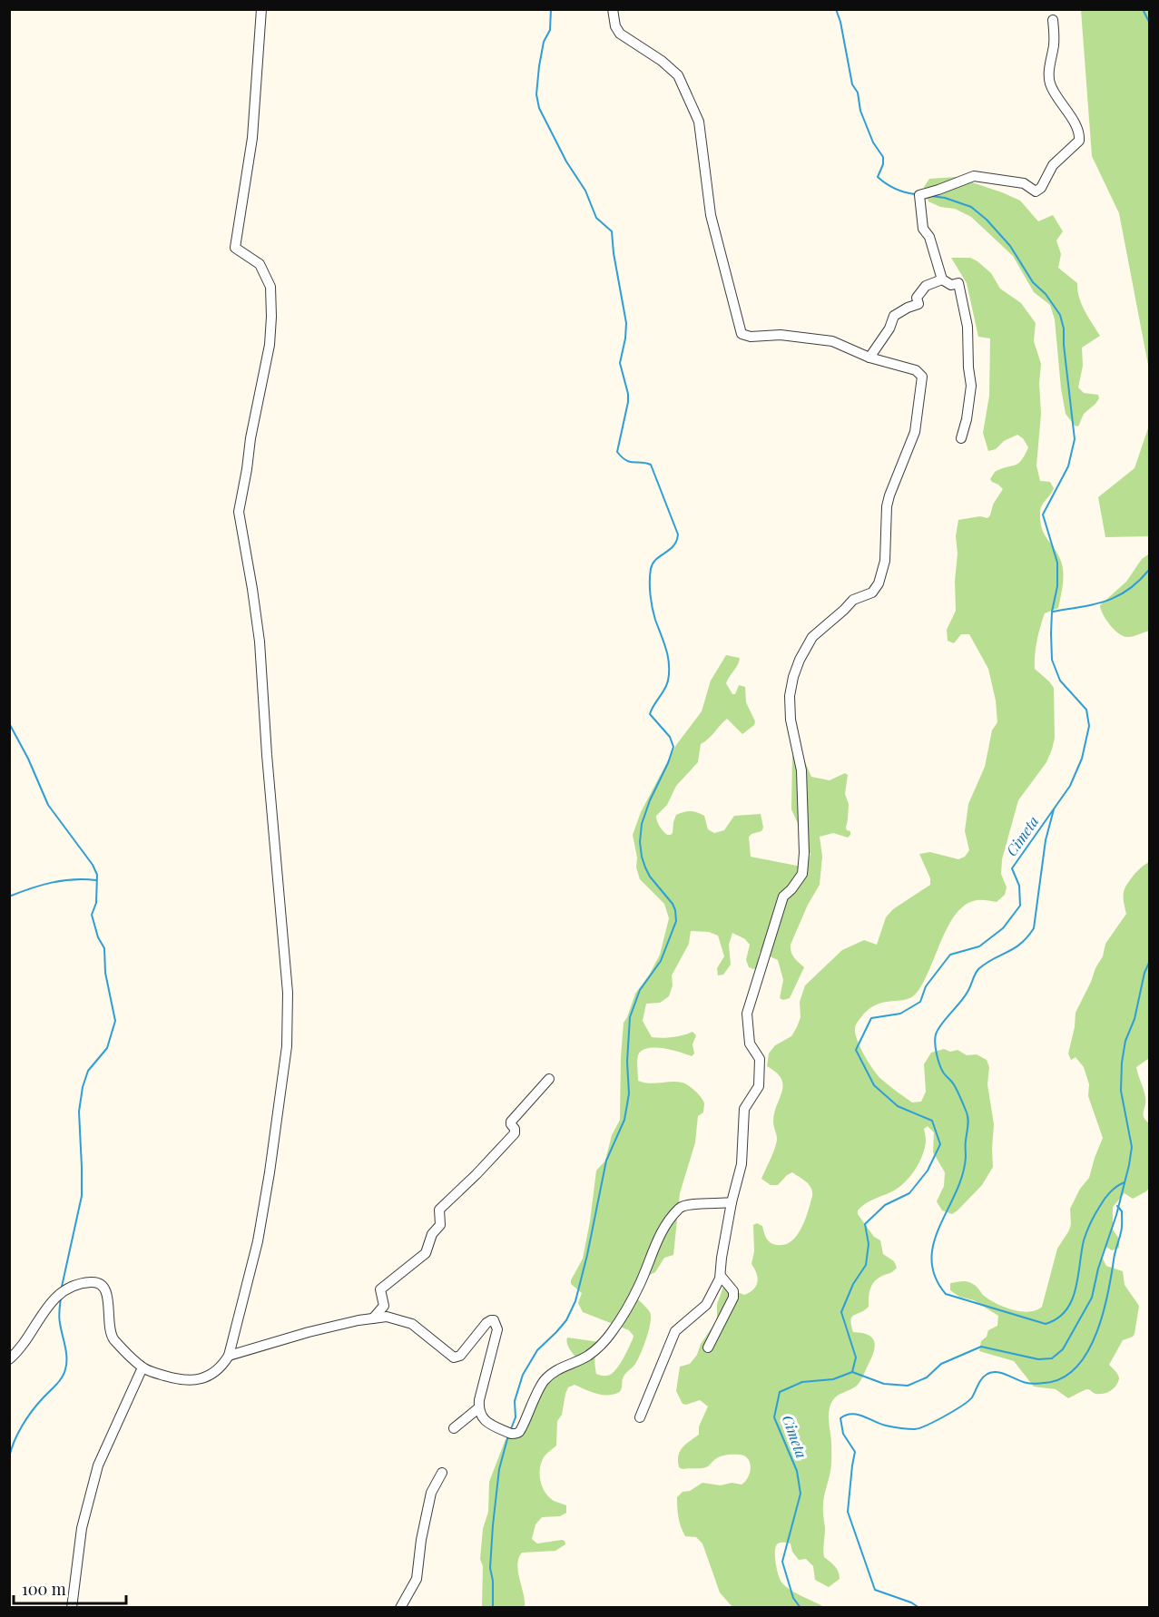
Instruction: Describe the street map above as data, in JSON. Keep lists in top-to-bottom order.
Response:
{
  "water": ["Cimeta"],
  "scale_bar": "100 m"
}
